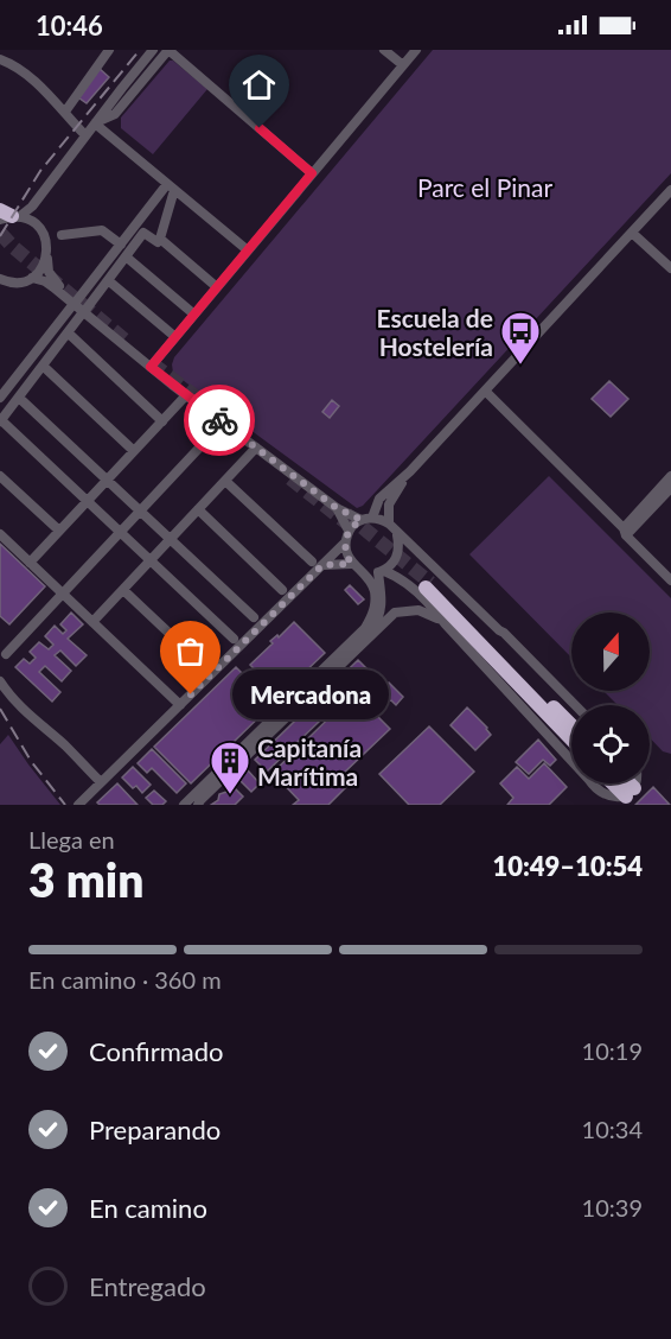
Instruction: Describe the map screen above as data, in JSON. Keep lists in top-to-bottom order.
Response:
{
  "parks": ["Parc el Pinar"],
  "places": {
    "bus stop": ["Escuela de Hostelería"],
    "other": ["Mercadona"],
    "building": ["Capitanía Marítima"]
  },
  "north": "top",
  "page": {
    "status": "10:46",
    "bubble": "Mercadona",
    "heading": ["3 min", "Llega en", "10:49–10:54"],
    "bar": "En camino · 360 m",
    "list": [
      ["Confirmado", "10:19"],
      ["Preparando", "10:34"],
      ["En camino", "10:39"],
      "Entregado"
    ]
  }
}
